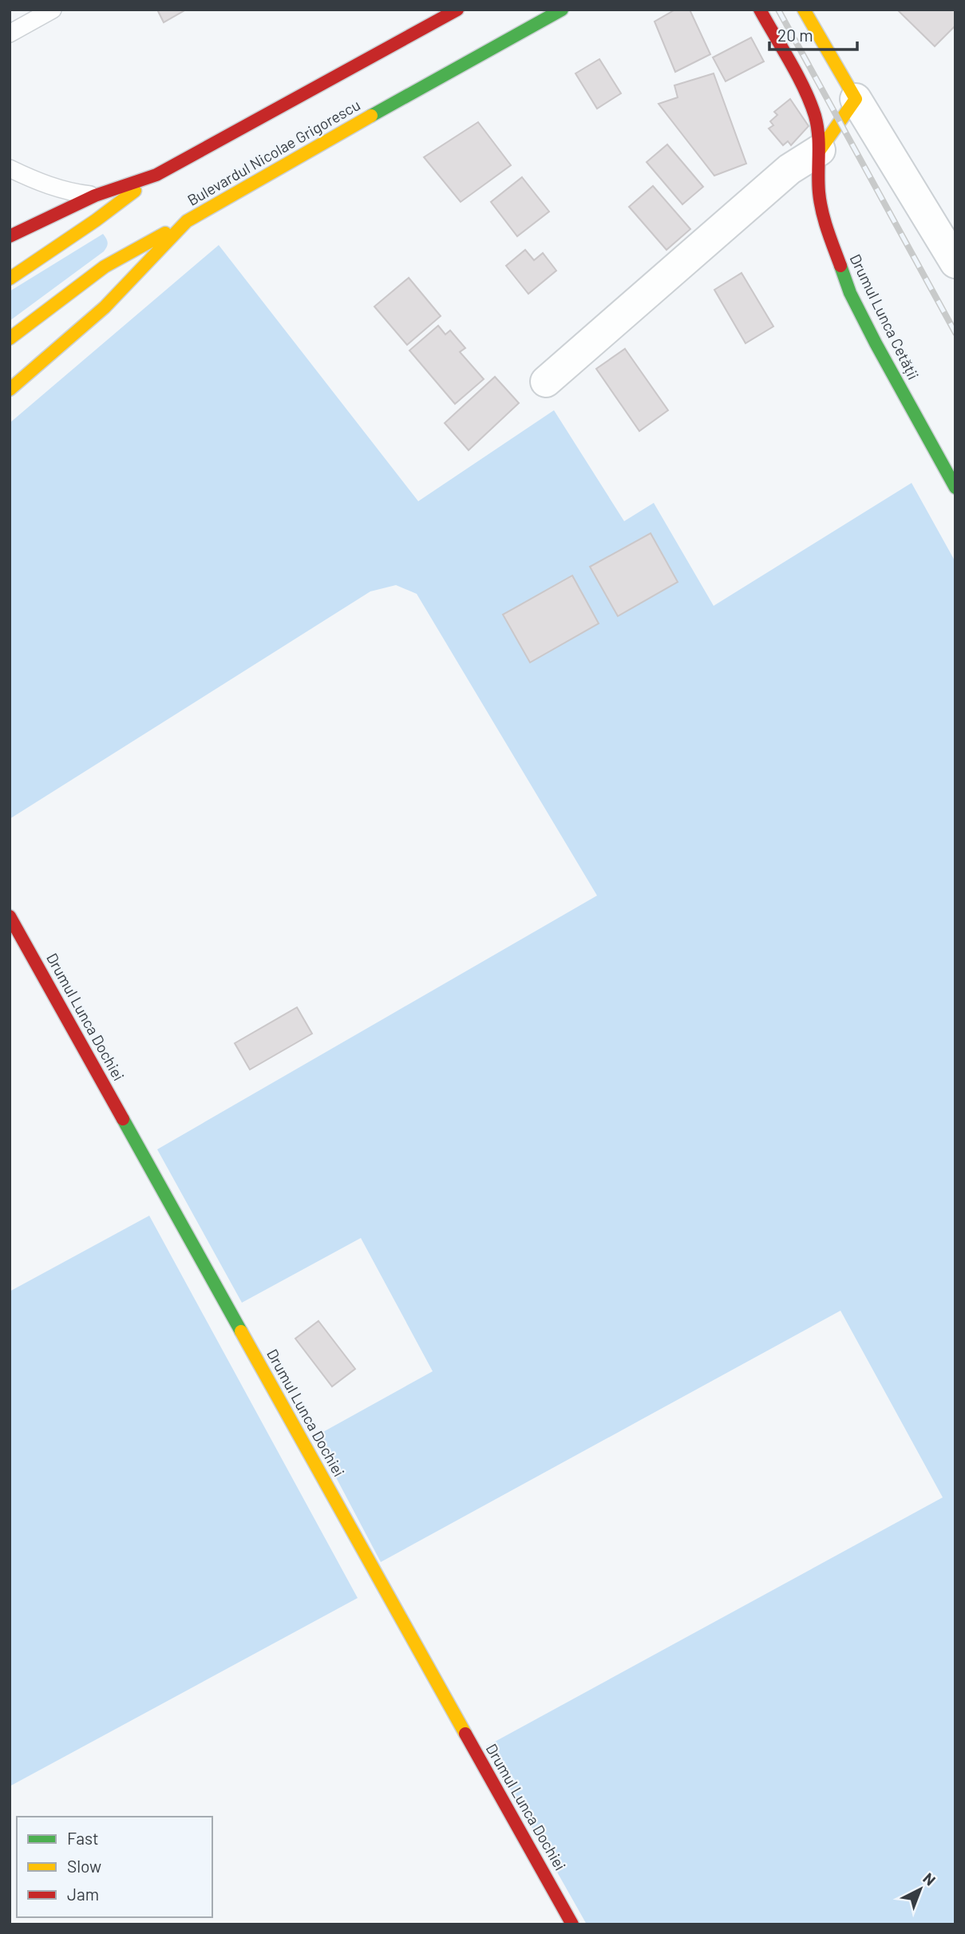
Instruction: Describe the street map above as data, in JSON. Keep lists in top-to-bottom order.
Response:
{
  "streets": {
    "street": ["Bulevardul Nicolae Grigorescu", "Drumul Lunca Cetății", "Drumul Lunca Dochiei"]
  },
  "legend": ["Fast", "Slow", "Jam"],
  "scale_bar": "20 m",
  "north": "top right"
}
